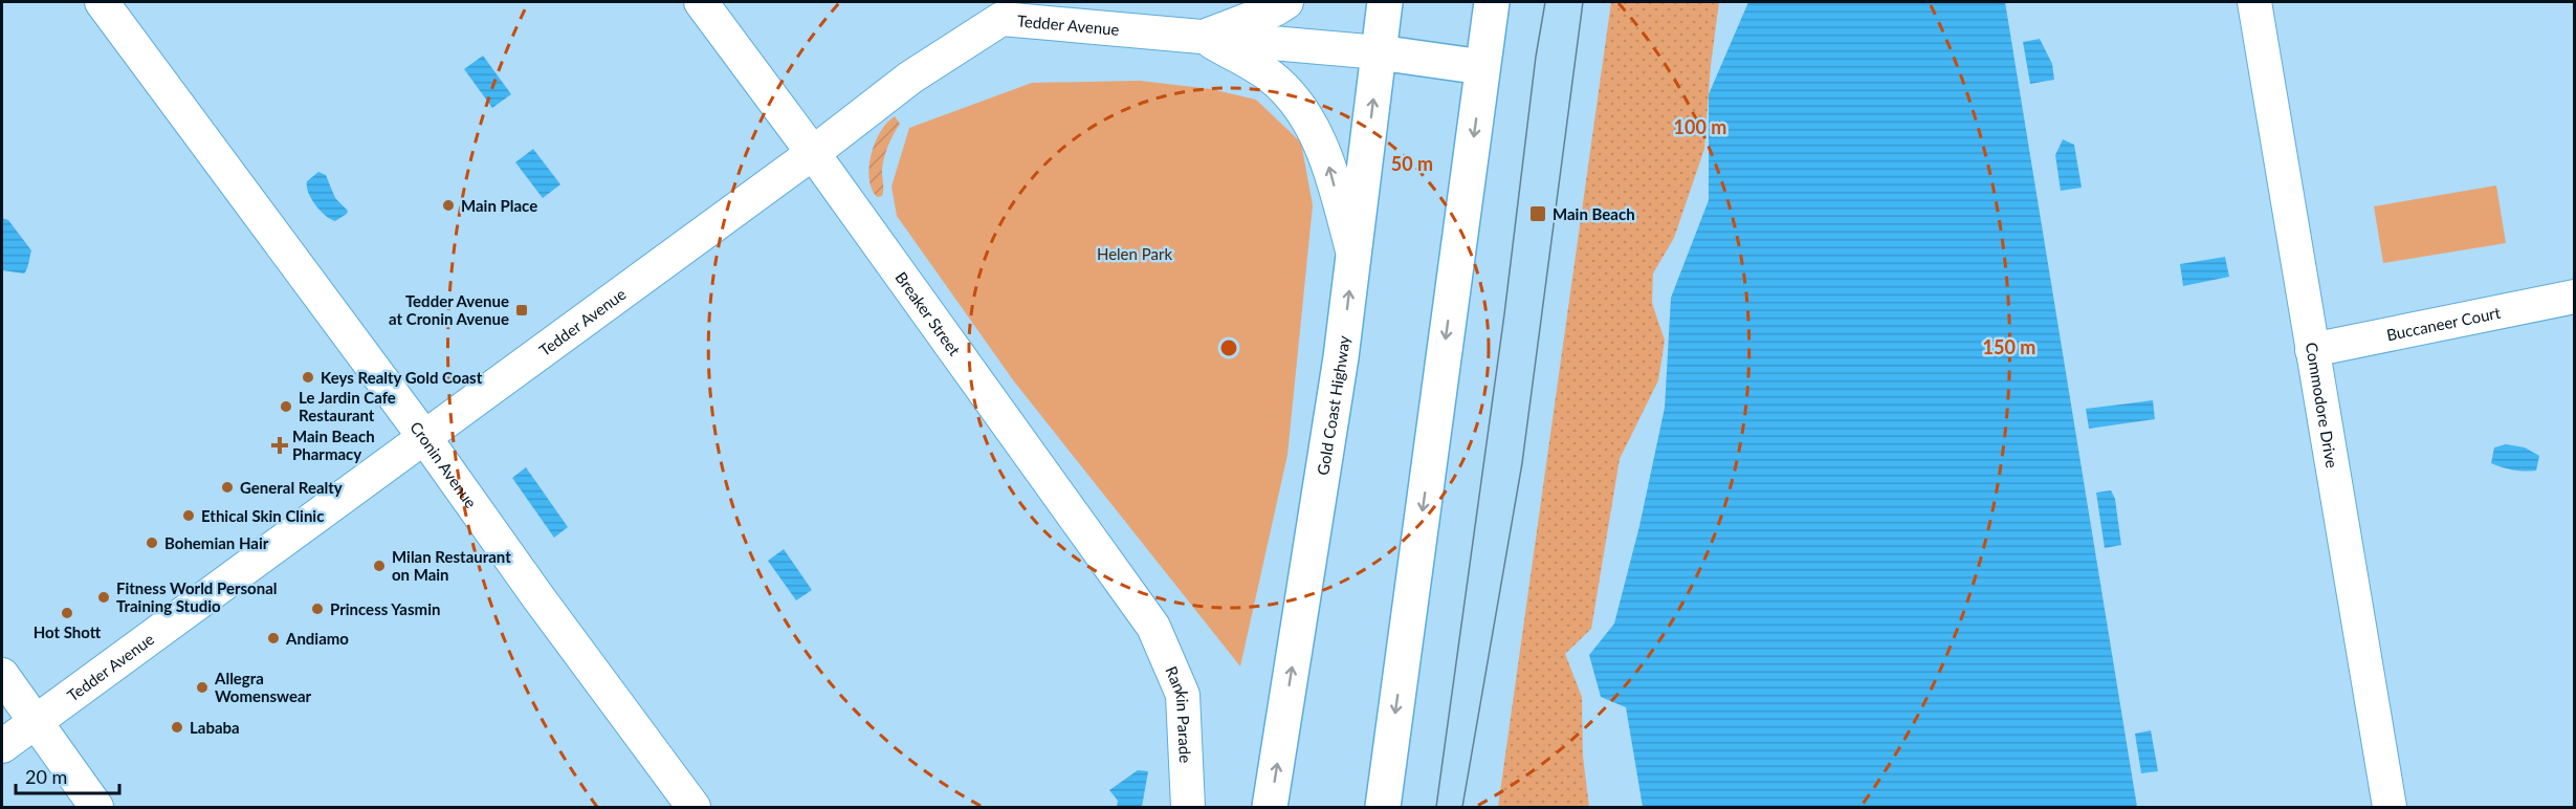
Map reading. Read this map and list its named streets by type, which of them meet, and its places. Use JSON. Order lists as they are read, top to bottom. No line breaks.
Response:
{"streets":{"main road":["Gold Coast Highway"],"street":["Tedder Avenue","Breaker Street","Buccaneer Court","Commodore Drive","Cronin Avenue","Rankin Parade"]},"crossings":[["Tedder Avenue","Breaker Street"],["Tedder Avenue","Gold Coast Highway"],["Tedder Avenue","Cronin Avenue"],["Breaker Street","Rankin Parade"],["Buccaneer Court","Commodore Drive"]],"parks":["Helen Park"],"places":{"other":["Main Place","Keys Realty Gold Coast","Le Jardin Cafe Restaurant","General Realty","Ethical Skin Clinic","Bohemian Hair","Milan Restaurant on Main","Fitness World Personal Training Studio","Princess Yasmin","Hot Shott","Andiamo","Allegra Womenswear","Lababa"],"transit":["Main Beach","Tedder Avenue at Cronin Avenue"],"health":["Main Beach Pharmacy"]},"scale_bar":"20 m","rings":["100 m","50 m","150 m"]}
